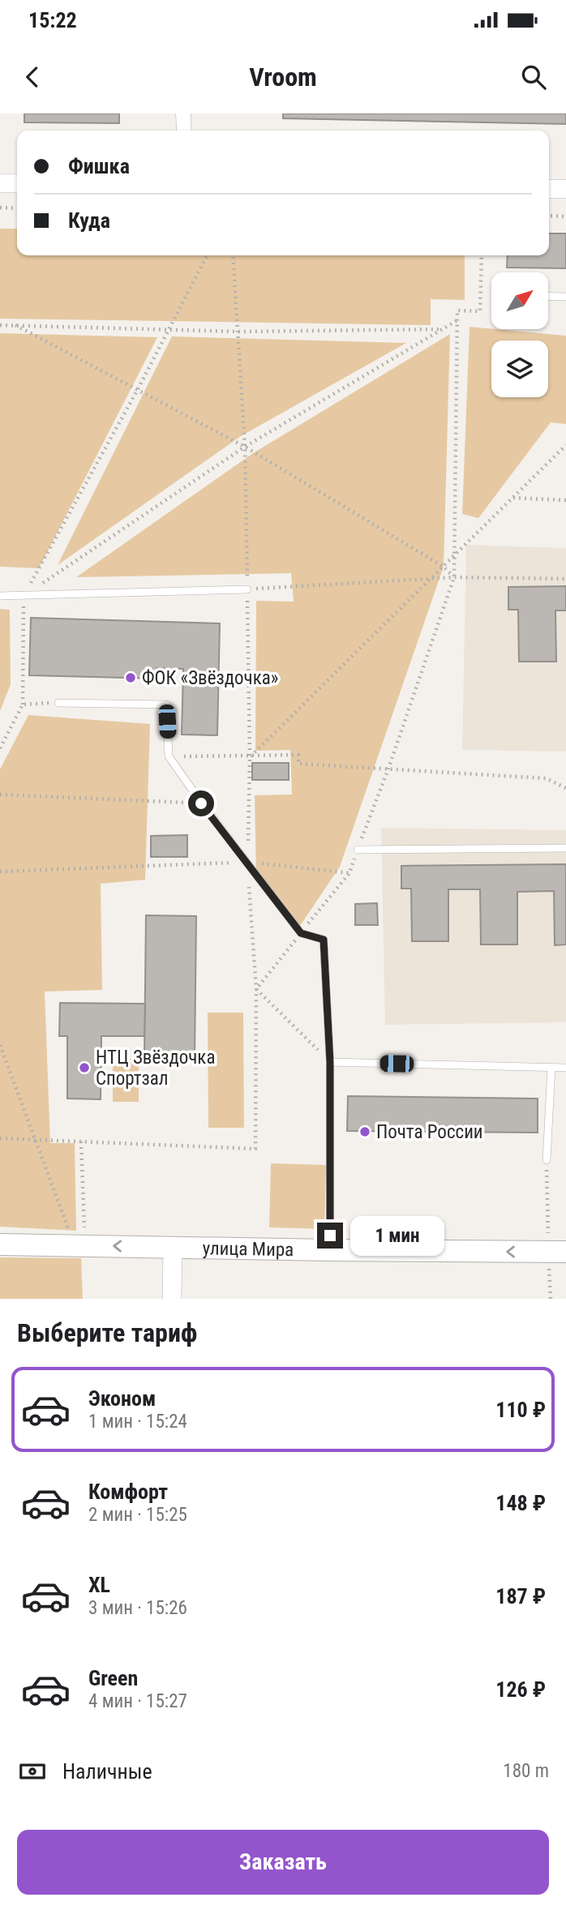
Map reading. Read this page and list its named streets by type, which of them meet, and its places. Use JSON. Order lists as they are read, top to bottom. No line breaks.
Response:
{"streets":{"main road":["улица Мира"]},"one_way":["улица Мира"],"places":["ФОК «Звёздочка»","НТЦ Звёздочка Спортзал","Почта России"],"north":"top right","page":{"status":"15:22","header":"Vroom","banner":["Фишка","Куда"],"bubble":"1 мин","heading":"Выберите тариф","list":[{"name":"Эконом","note":"1 мин · 15:24","value":"110 ₽"},{"name":"Комфорт","note":"2 мин · 15:25","value":"148 ₽"},{"name":"XL","note":"3 мин · 15:26","value":"187 ₽"},{"name":"Green","note":"4 мин · 15:27","value":"126 ₽"}],"pay":["Наличные","180 m"],"buttons":"Заказать"}}
